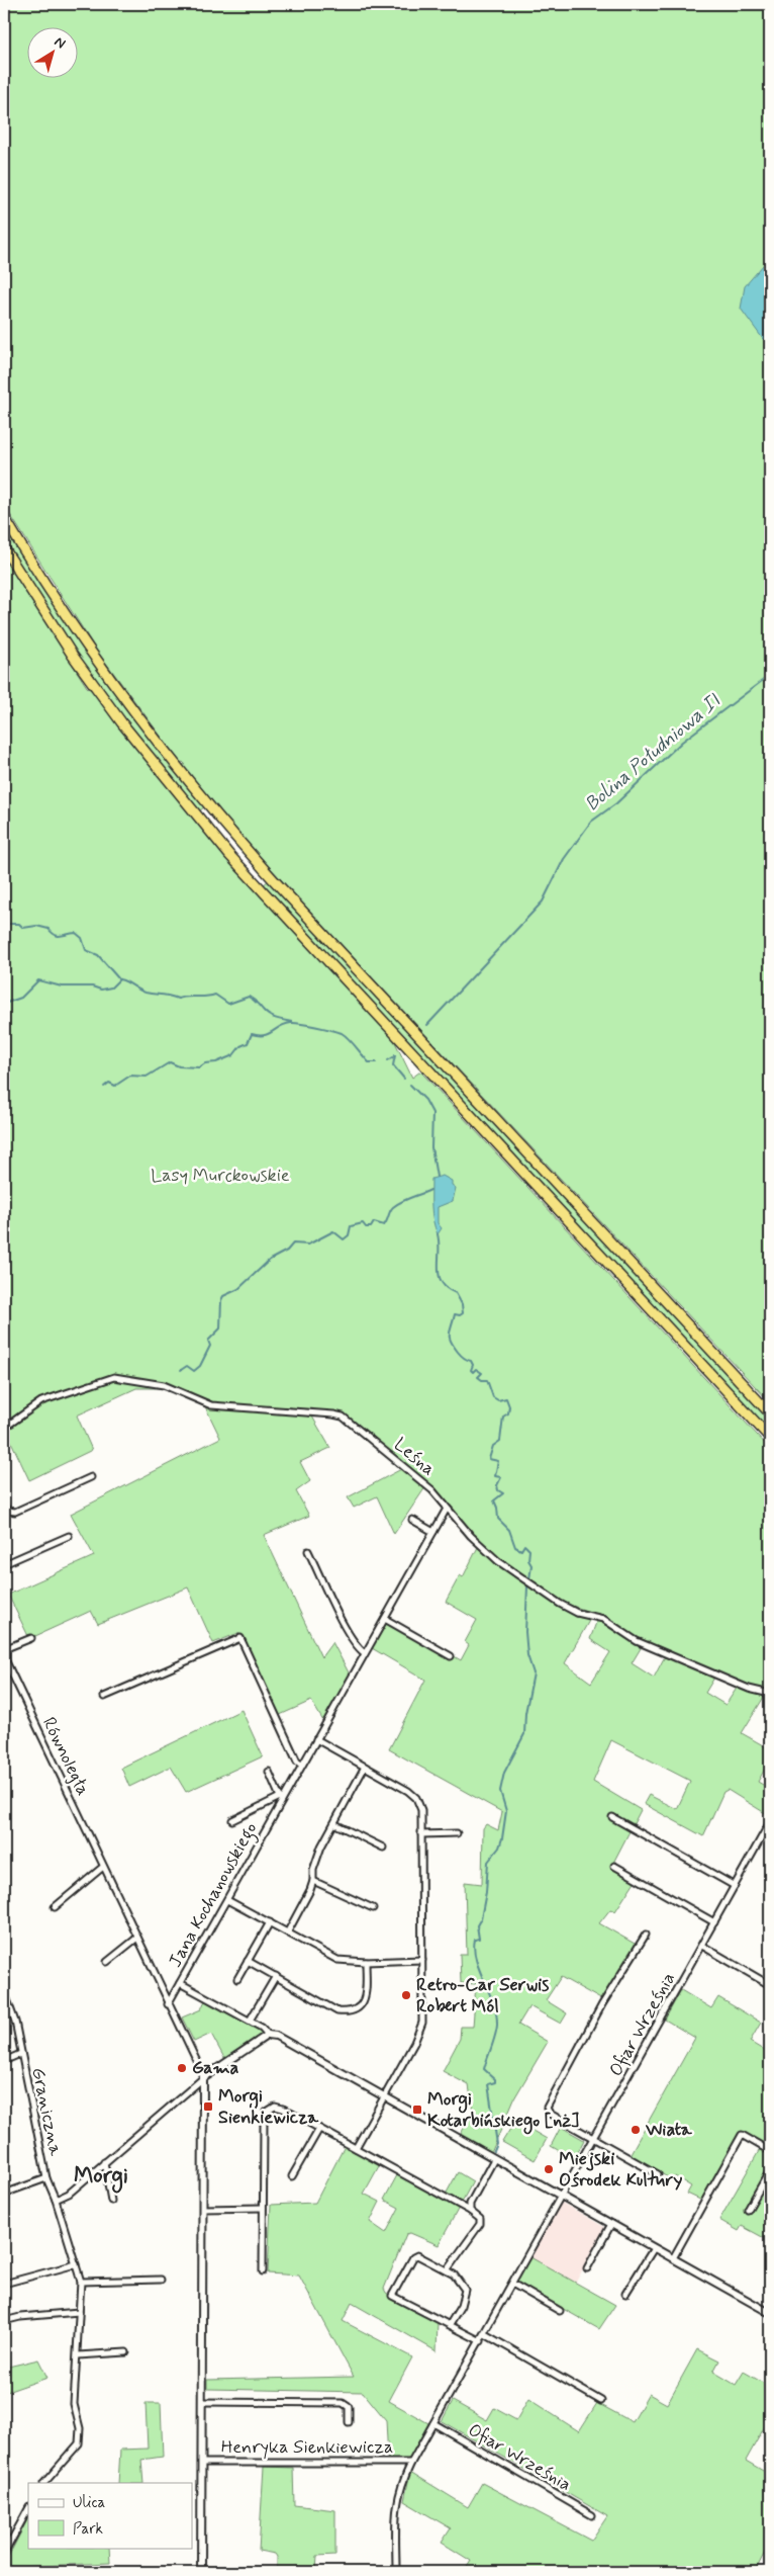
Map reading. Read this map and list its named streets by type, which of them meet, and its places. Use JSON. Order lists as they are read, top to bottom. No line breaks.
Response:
{"streets":{"street":["Leśna","Równoległa","Jana Kochanowskiego","Ofiar Września","Graniczna","Henryka Sienkiewicza"]},"crossings":[["Leśna","Jana Kochanowskiego"],["Równoległa","Jana Kochanowskiego"],["Równoległa","Henryka Sienkiewicza"],["Ofiar Września","Henryka Sienkiewicza"]],"districts":["Morgi"],"water":["Bolina Południowa II"],"parks":["Lasy Murckowskie"],"places":{"other":["Retro-Car Serwis Robert Mól","Gama","Wiata","Miejski Ośrodek Kultury"],"transit":["Morgi Sienkiewicza","Morgi Kotarbińskiego [nż]"]},"legend":["Ulica","Park"],"north":"top right"}
